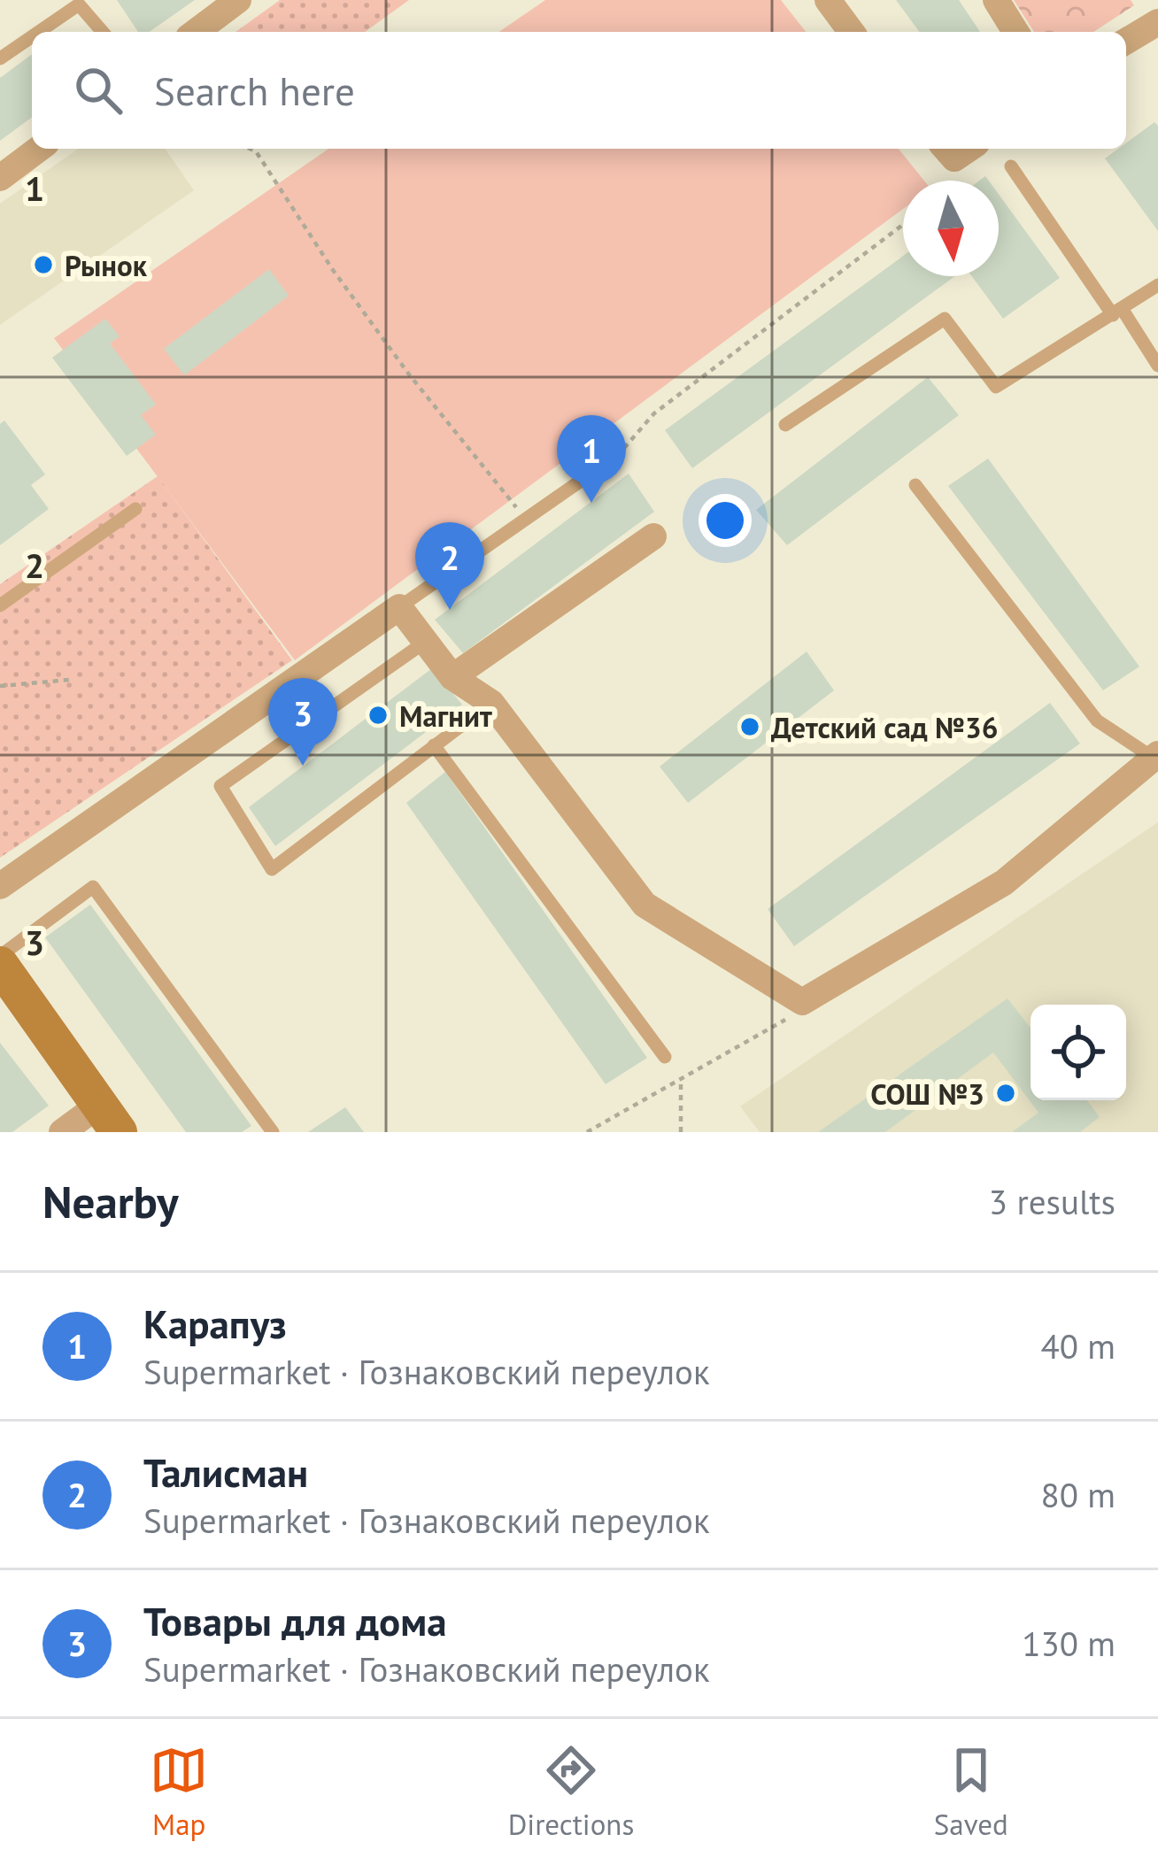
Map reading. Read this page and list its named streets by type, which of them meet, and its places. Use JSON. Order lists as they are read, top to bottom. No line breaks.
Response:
{"places":["Рынок","Магнит","Детский сад №36","СОШ №3"],"north":"bottom","page":{"search":"Search here","pins":["1","2","3"],"heading":["Nearby","3 results"],"list":[{"mark":"1","name":"Карапуз","note":"Supermarket · Гознаковский переулок","value":"40 m"},{"mark":"2","name":"Талисман","note":"Supermarket · Гознаковский переулок","value":"80 m"},{"mark":"3","name":"Товары для дома","note":"Supermarket · Гознаковский переулок","value":"130 m"}],"nav":["Map","Directions","Saved"]},"grid":{"rows":["1","2","3"]}}
